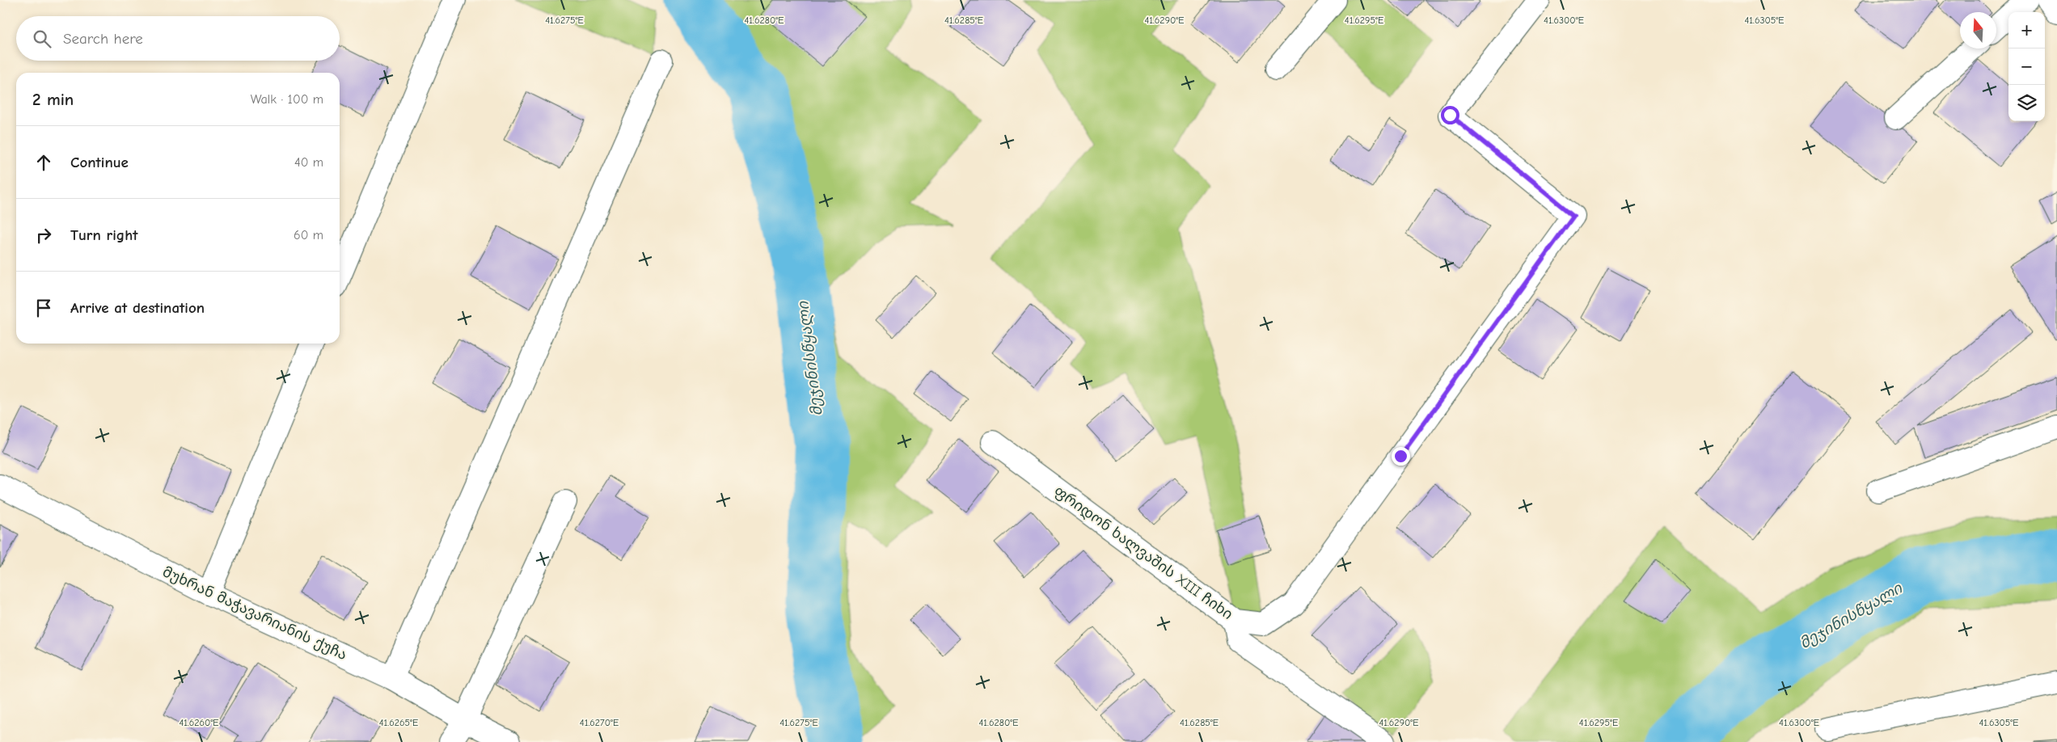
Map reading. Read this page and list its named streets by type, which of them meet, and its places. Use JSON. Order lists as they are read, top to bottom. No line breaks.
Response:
{"streets":{"main road":["ფრიდონ ხალვაშის XIII ჩიხი","მუხრან მაჭავარიანის ქუჩა"]},"water":["მეჯინისწყალი"],"north":"top","page":{"map_buttons":["+","−"],"search":"Search here","heading":["2 min","Walk · 100 m"],"list":[["Continue","40 m"],["Turn right","60 m"],"Arrive at destination"]},"coordinates":["41.6275°E","41.6280°E","41.6285°E","41.6290°E","41.6295°E","41.6300°E","41.6305°E","41.6260°E","41.6265°E","41.6270°E"]}
